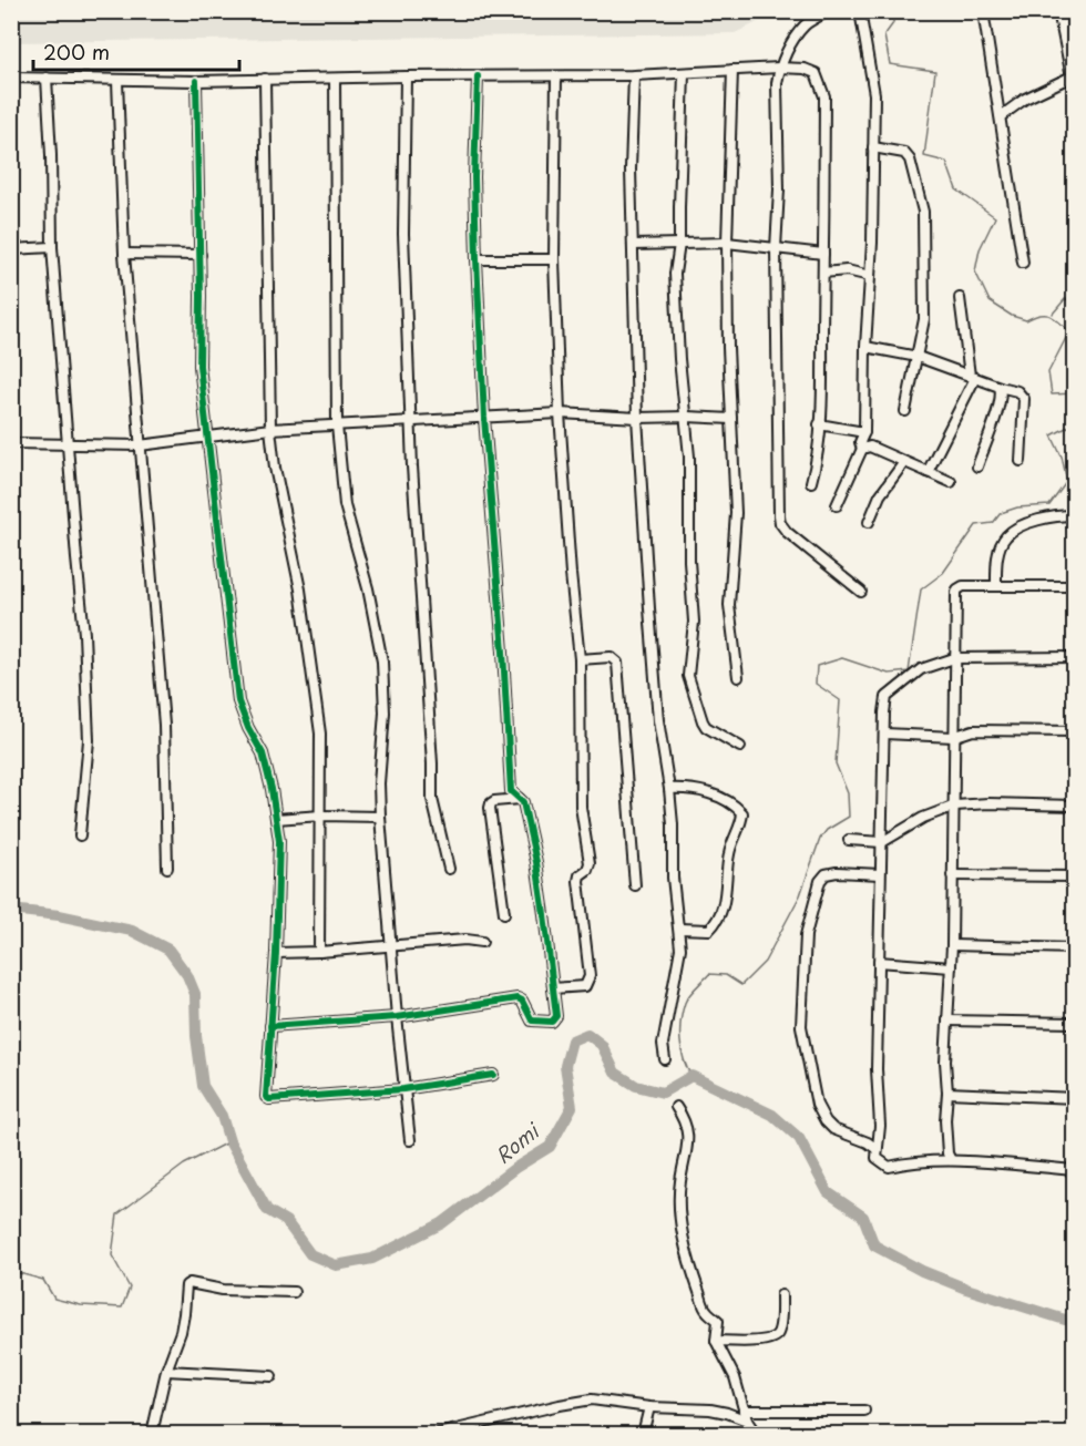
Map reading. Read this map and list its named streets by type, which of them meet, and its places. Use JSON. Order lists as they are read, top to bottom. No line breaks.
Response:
{"water":["Romi"],"scale_bar":"200 m"}
